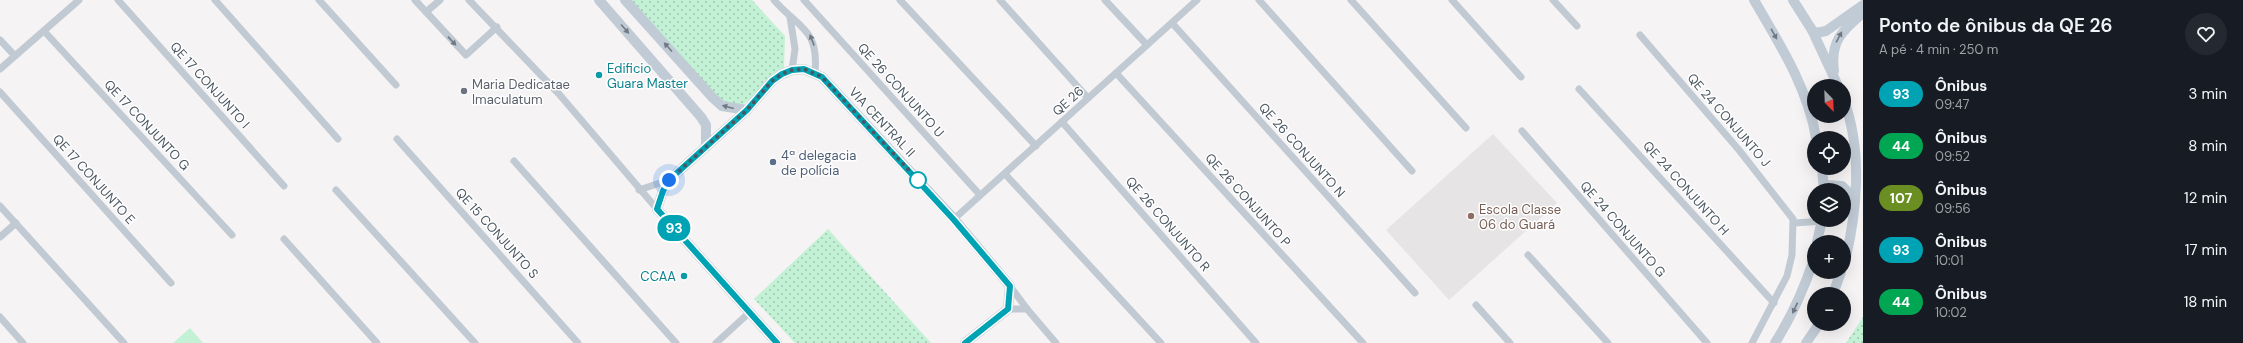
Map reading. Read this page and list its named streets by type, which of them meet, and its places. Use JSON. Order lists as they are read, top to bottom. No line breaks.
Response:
{"streets":{"street":["QE 17 CONJUNTO I","QE 26 CONJUNTO U","QE 26","QE 24 CONJUNTO J","VIA CENTRAL II","QE 17 CONJUNTO G","QE 26 CONJUNTO N","QE 17 CONJUNTO E","QE 24 CONJUNTO H","QE 26 CONJUNTO P","QE 26 CONJUNTO R","QE 24 CONJUNTO G","QE 15 CONJUNTO S"]},"crossings":[["QE 26 CONJUNTO U","QE 26"],["QE 26","VIA CENTRAL II"],["QE 26","QE 26 CONJUNTO N"],["QE 26","QE 26 CONJUNTO P"],["QE 26","QE 26 CONJUNTO R"]],"places":["Edificio Guara Master","Maria Dedicatae Imaculatum","4ª delegacia de polícia","Escola Classe 06 do Guará","CCAA"],"lines":["bus line 93"],"north":"bottom right","page":{"on_map":"93","heading":["Ponto de ônibus da QE 26","A pé · 4 min · 250 m"],"list":[{"mark":"93","name":"Ônibus","note":"09:47","value":"3 min"},{"mark":"44","name":"Ônibus","note":"09:52","value":"8 min"},{"mark":"107","name":"Ônibus","note":"09:56","value":"12 min"},{"mark":"93","name":"Ônibus","note":"10:01","value":"17 min"},{"mark":"44","name":"Ônibus","note":"10:02","value":"18 min"}],"map_buttons":["+","−"]}}
